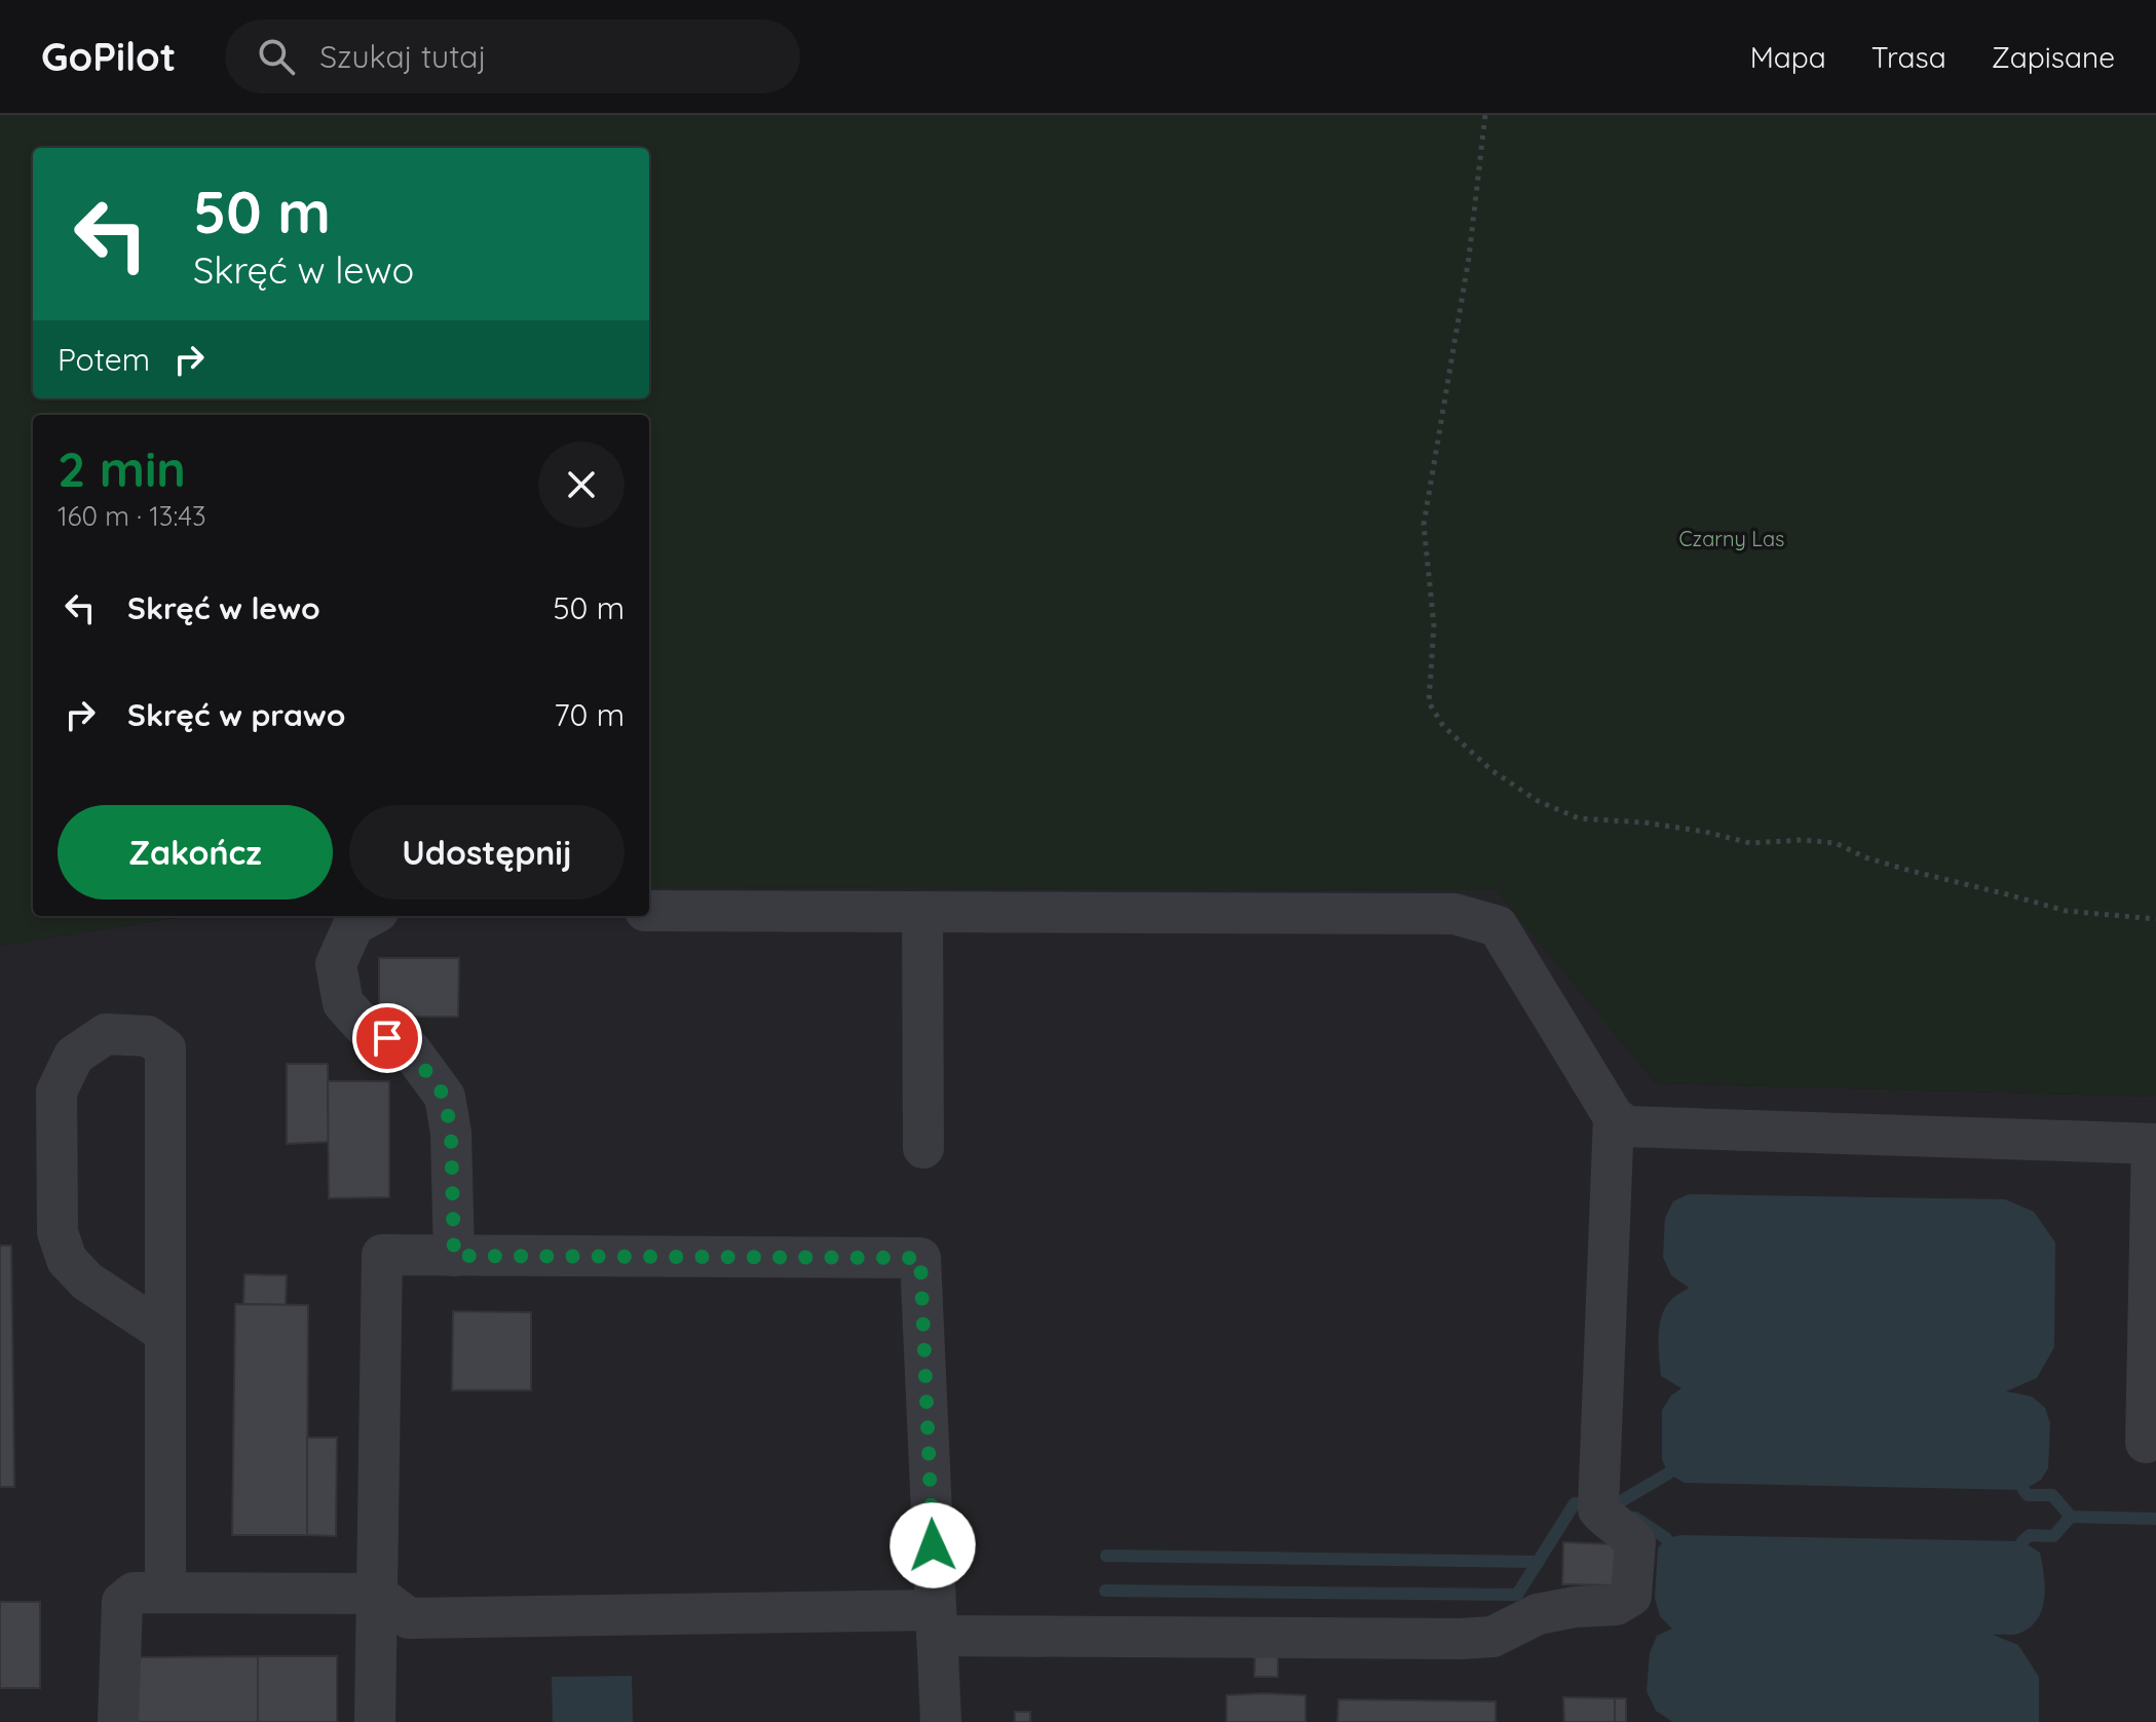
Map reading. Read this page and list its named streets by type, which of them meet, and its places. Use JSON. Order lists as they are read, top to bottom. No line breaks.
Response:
{"parks":["Czarny Las"],"page":{"header":"GoPilot","search":"Szukaj tutaj","nav":["Mapa","Trasa","Zapisane"],"turn":["50 m","Skręć w lewo"],"then":"Potem","heading":["2 min","160 m · 13:43"],"list":[{"name":"Skręć w lewo","value":"50 m"},{"name":"Skręć w prawo","value":"70 m"}],"buttons":["Zakończ","Udostępnij"]}}
